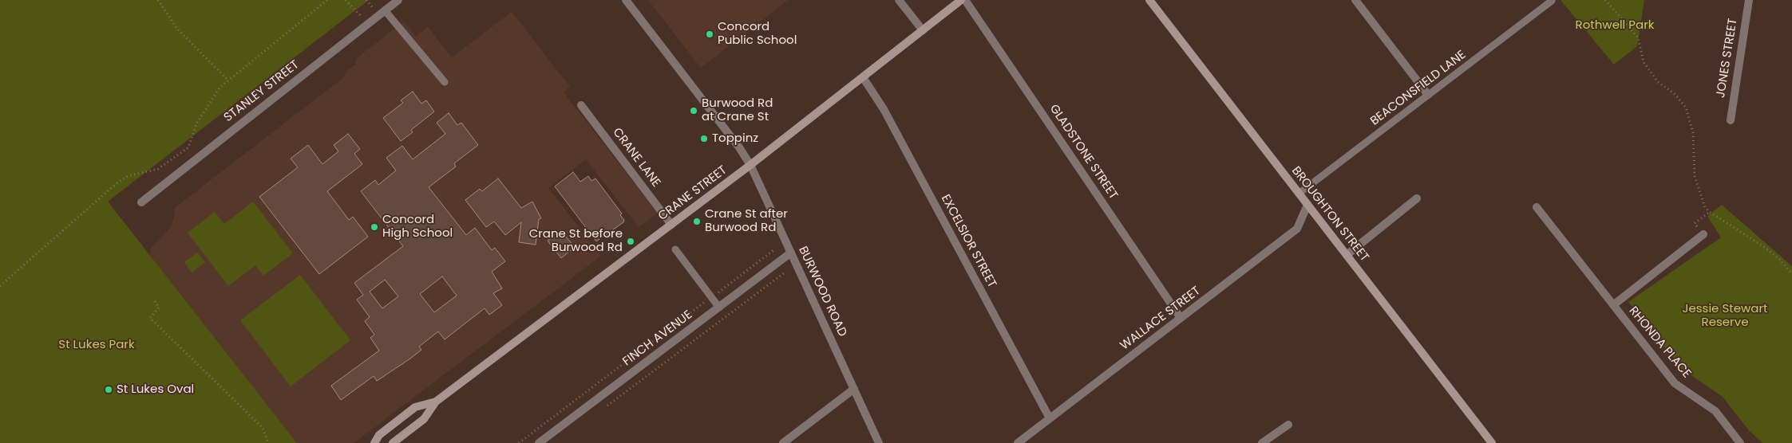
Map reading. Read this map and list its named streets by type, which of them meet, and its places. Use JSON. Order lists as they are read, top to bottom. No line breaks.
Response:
{"streets":{"main road":["CRANE STREET","BROUGHTON STREET"],"street":["JONES STREET","STANLEY STREET","GLADSTONE STREET","CRANE LANE","EXCELSIOR STREET","BURWOOD ROAD","WALLACE STREET","FINCH AVENUE","RHONDA PLACE"],"lane":["BEACONSFIELD LANE"]},"crossings":[["BEACONSFIELD LANE","BROUGHTON STREET"],["GLADSTONE STREET","WALLACE STREET"],["CRANE LANE","CRANE STREET"],["CRANE STREET","EXCELSIOR STREET"],["CRANE STREET","BURWOOD ROAD"],["BROUGHTON STREET","WALLACE STREET"],["EXCELSIOR STREET","WALLACE STREET"],["BURWOOD ROAD","FINCH AVENUE"]],"parks":["Rothwell Park","Jessie Stewart Reserve","St Lukes Park"],"places":["Concord Public School","Burwood Rd at Crane St","Toppinz","Crane St after Burwood Rd","Concord High School","Crane St before Burwood Rd","St Lukes Oval"]}
